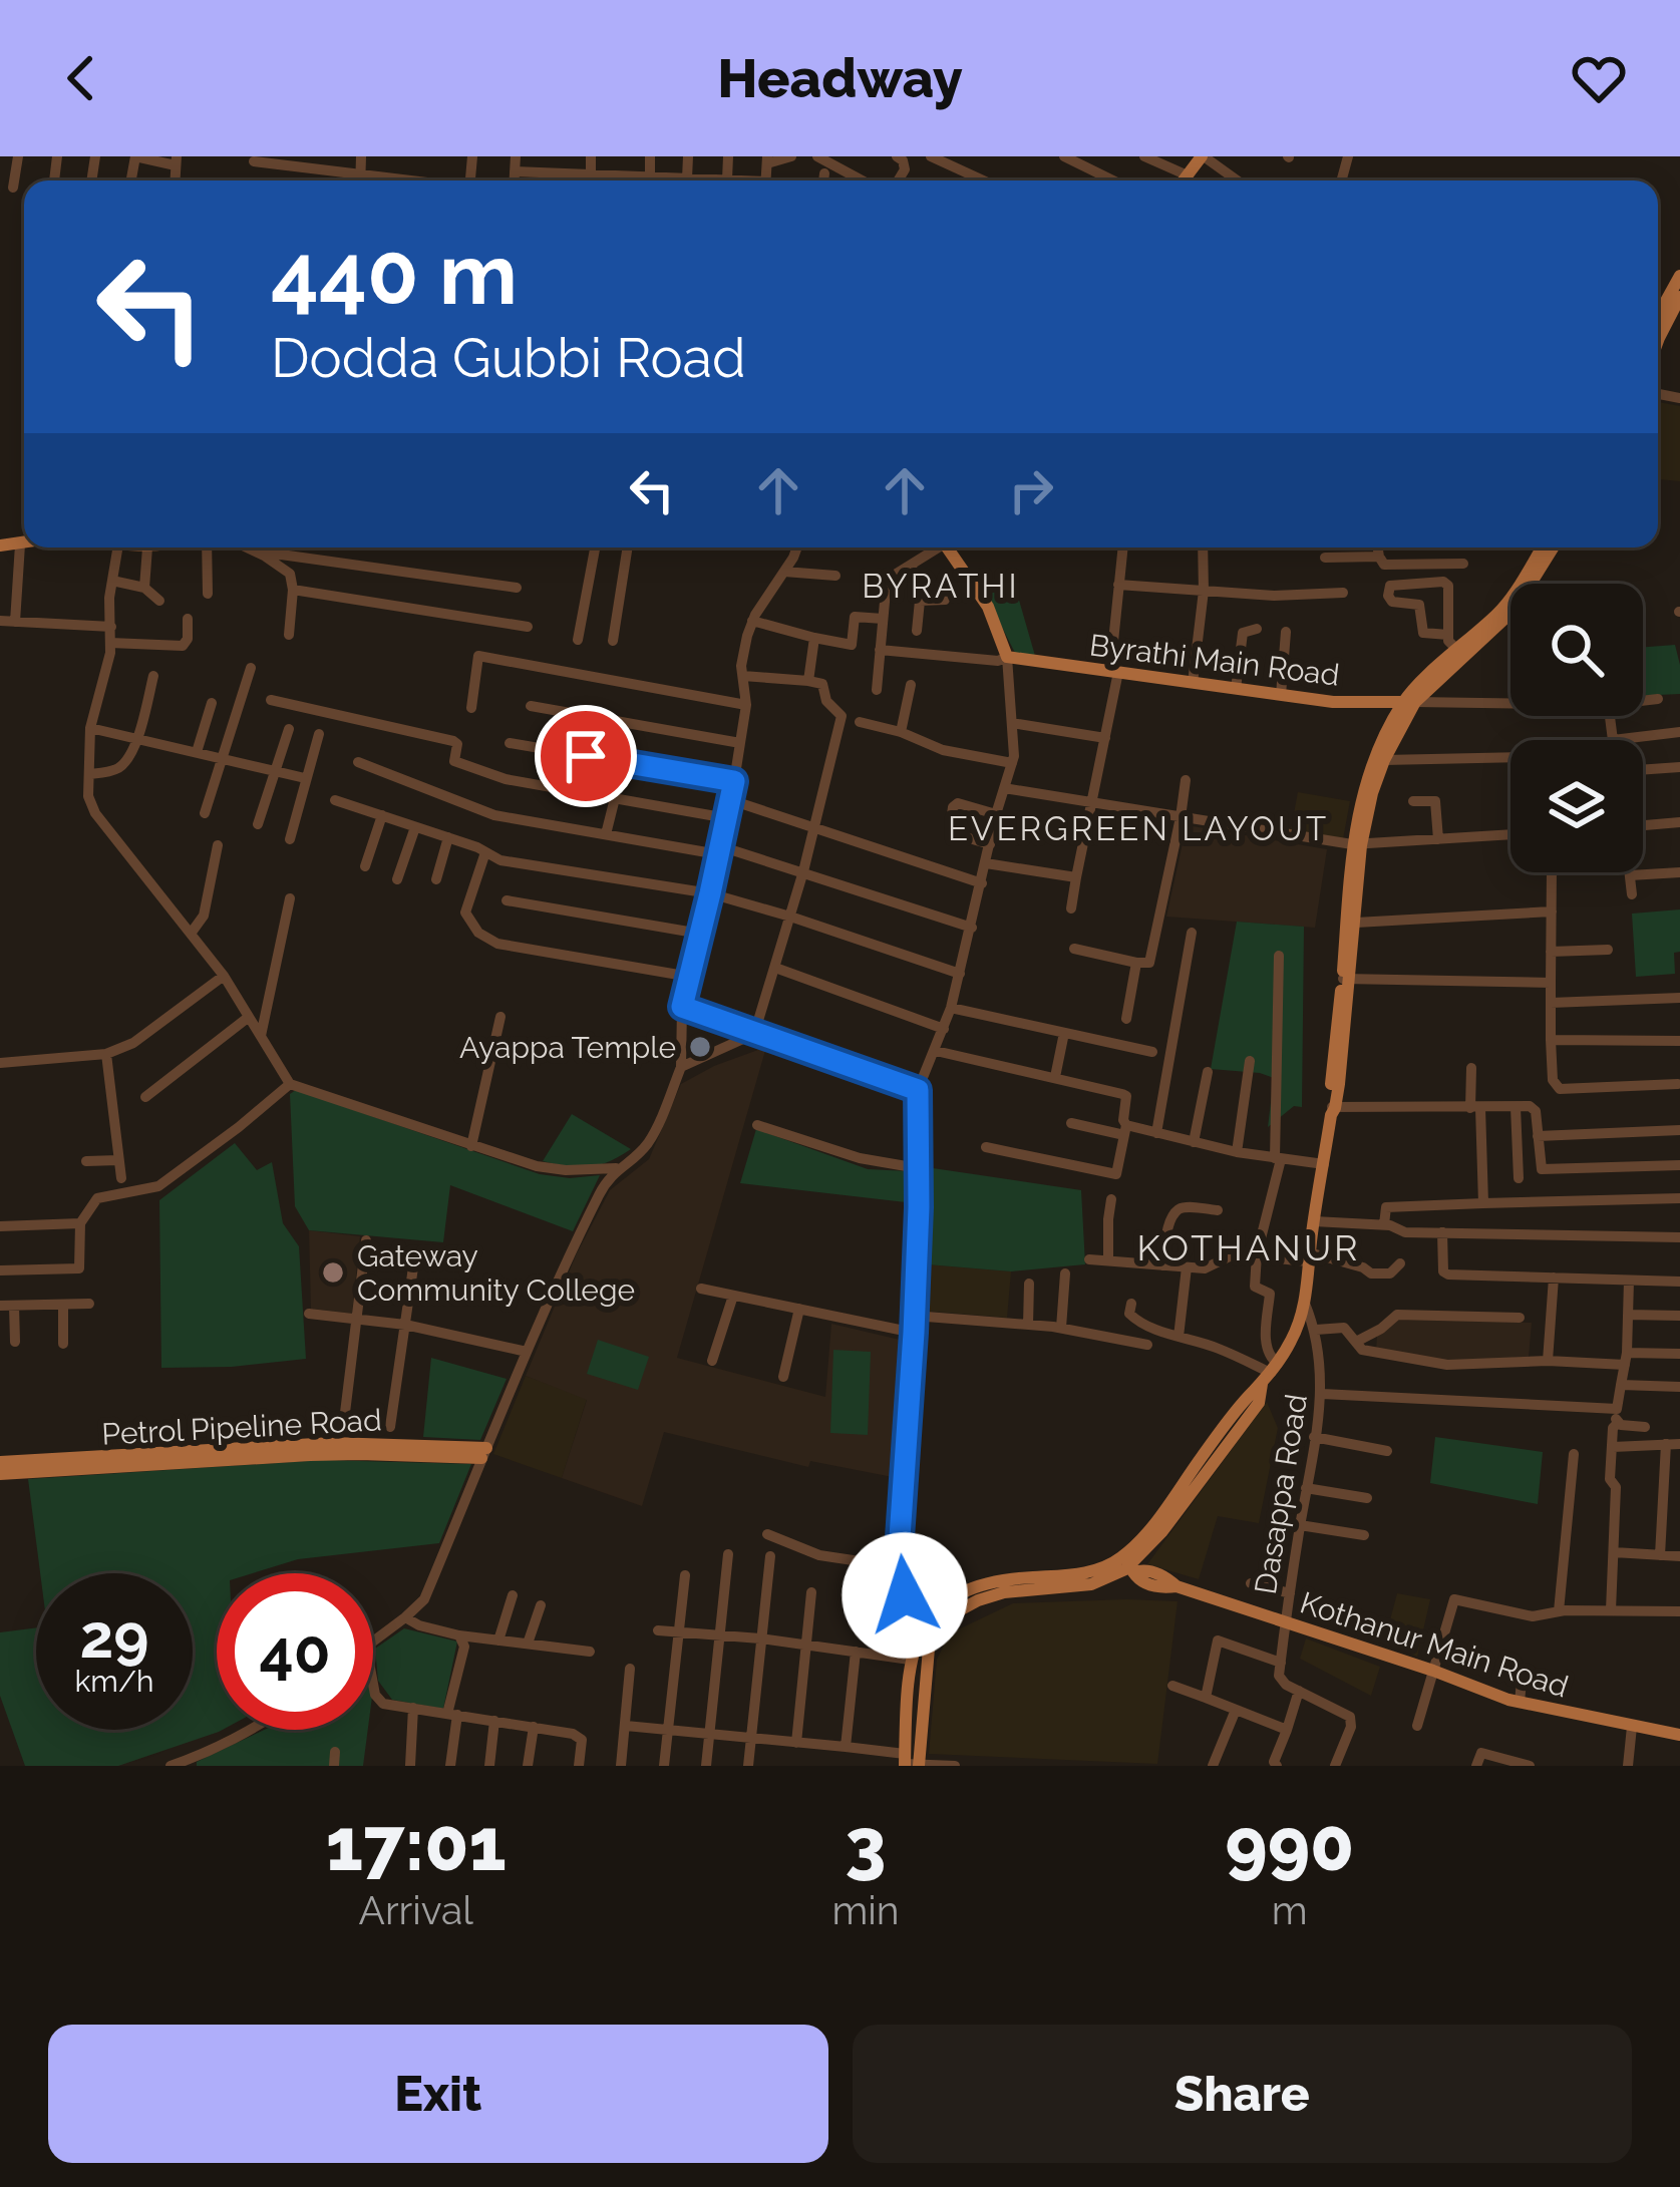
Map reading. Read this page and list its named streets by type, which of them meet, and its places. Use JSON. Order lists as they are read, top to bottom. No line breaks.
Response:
{"streets":{"main road":["Byrathi Main Road","Petrol Pipeline Road","Kothanur Main Road"],"street":["Dasappa Road"]},"crossings":[["Dasappa Road","Kothanur Main Road"]],"districts":["BYRATHI","EVERGREEN LAYOUT","KOTHANUR"],"places":["Ayappa Temple","Gateway Community College"],"page":{"header":"Headway","turn":["440 m","Dodda Gubbi Road"],"speed":"29 km/h","limit":"40","eta":["17:01","Arrival","3","min","990","m"],"buttons":["Exit","Share"]}}
